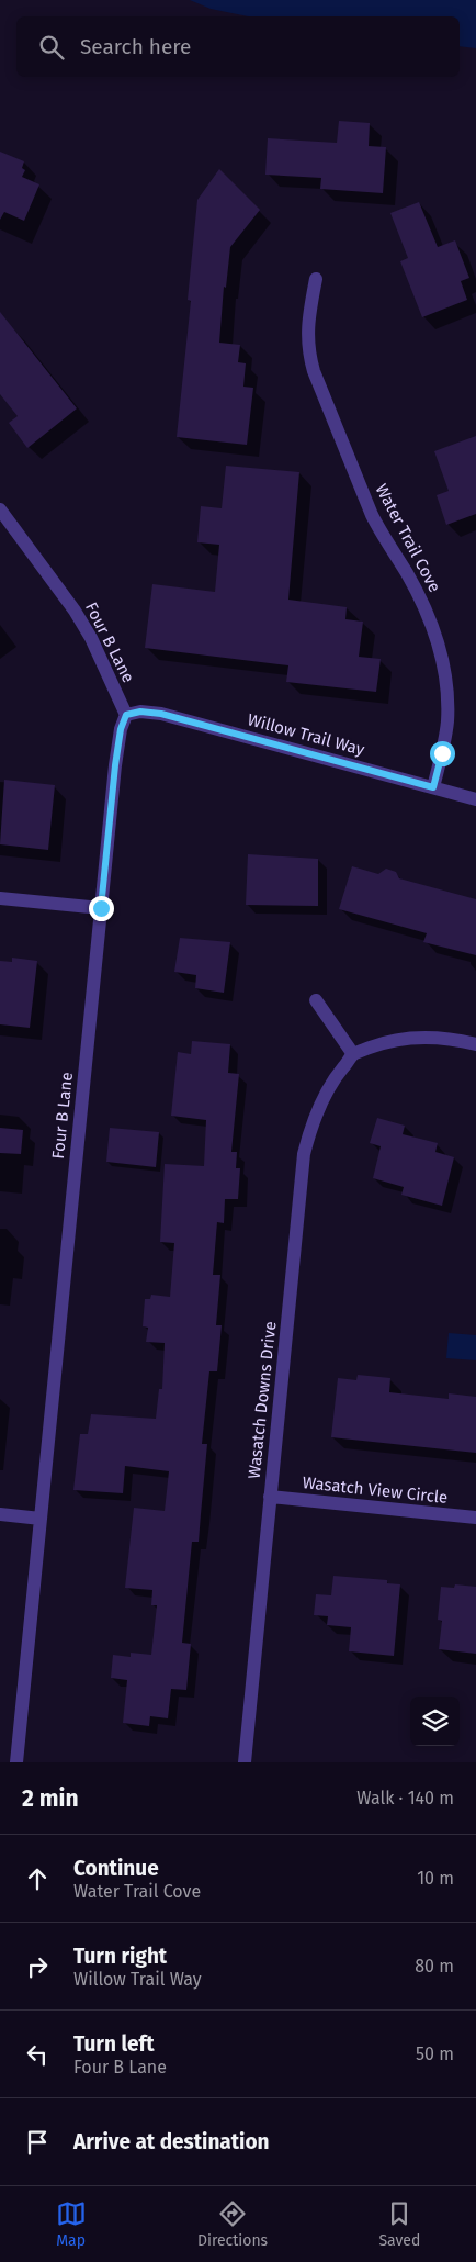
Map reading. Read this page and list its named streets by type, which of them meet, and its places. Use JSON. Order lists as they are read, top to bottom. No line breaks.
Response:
{"streets":{"street":["Water Trail Cove","Four B Lane","Willow Trail Way","Wasatch Downs Drive","Wasatch View Circle"]},"crossings":[["Water Trail Cove","Willow Trail Way"],["Four B Lane","Willow Trail Way"],["Wasatch Downs Drive","Wasatch View Circle"]],"page":{"search":"Search here","heading":["2 min","Walk · 140 m"],"list":[["Continue","Water Trail Cove","10 m"],["Turn right","Willow Trail Way","80 m"],["Turn left","Four B Lane","50 m"],"Arrive at destination"],"nav":["Map","Directions","Saved"]}}
